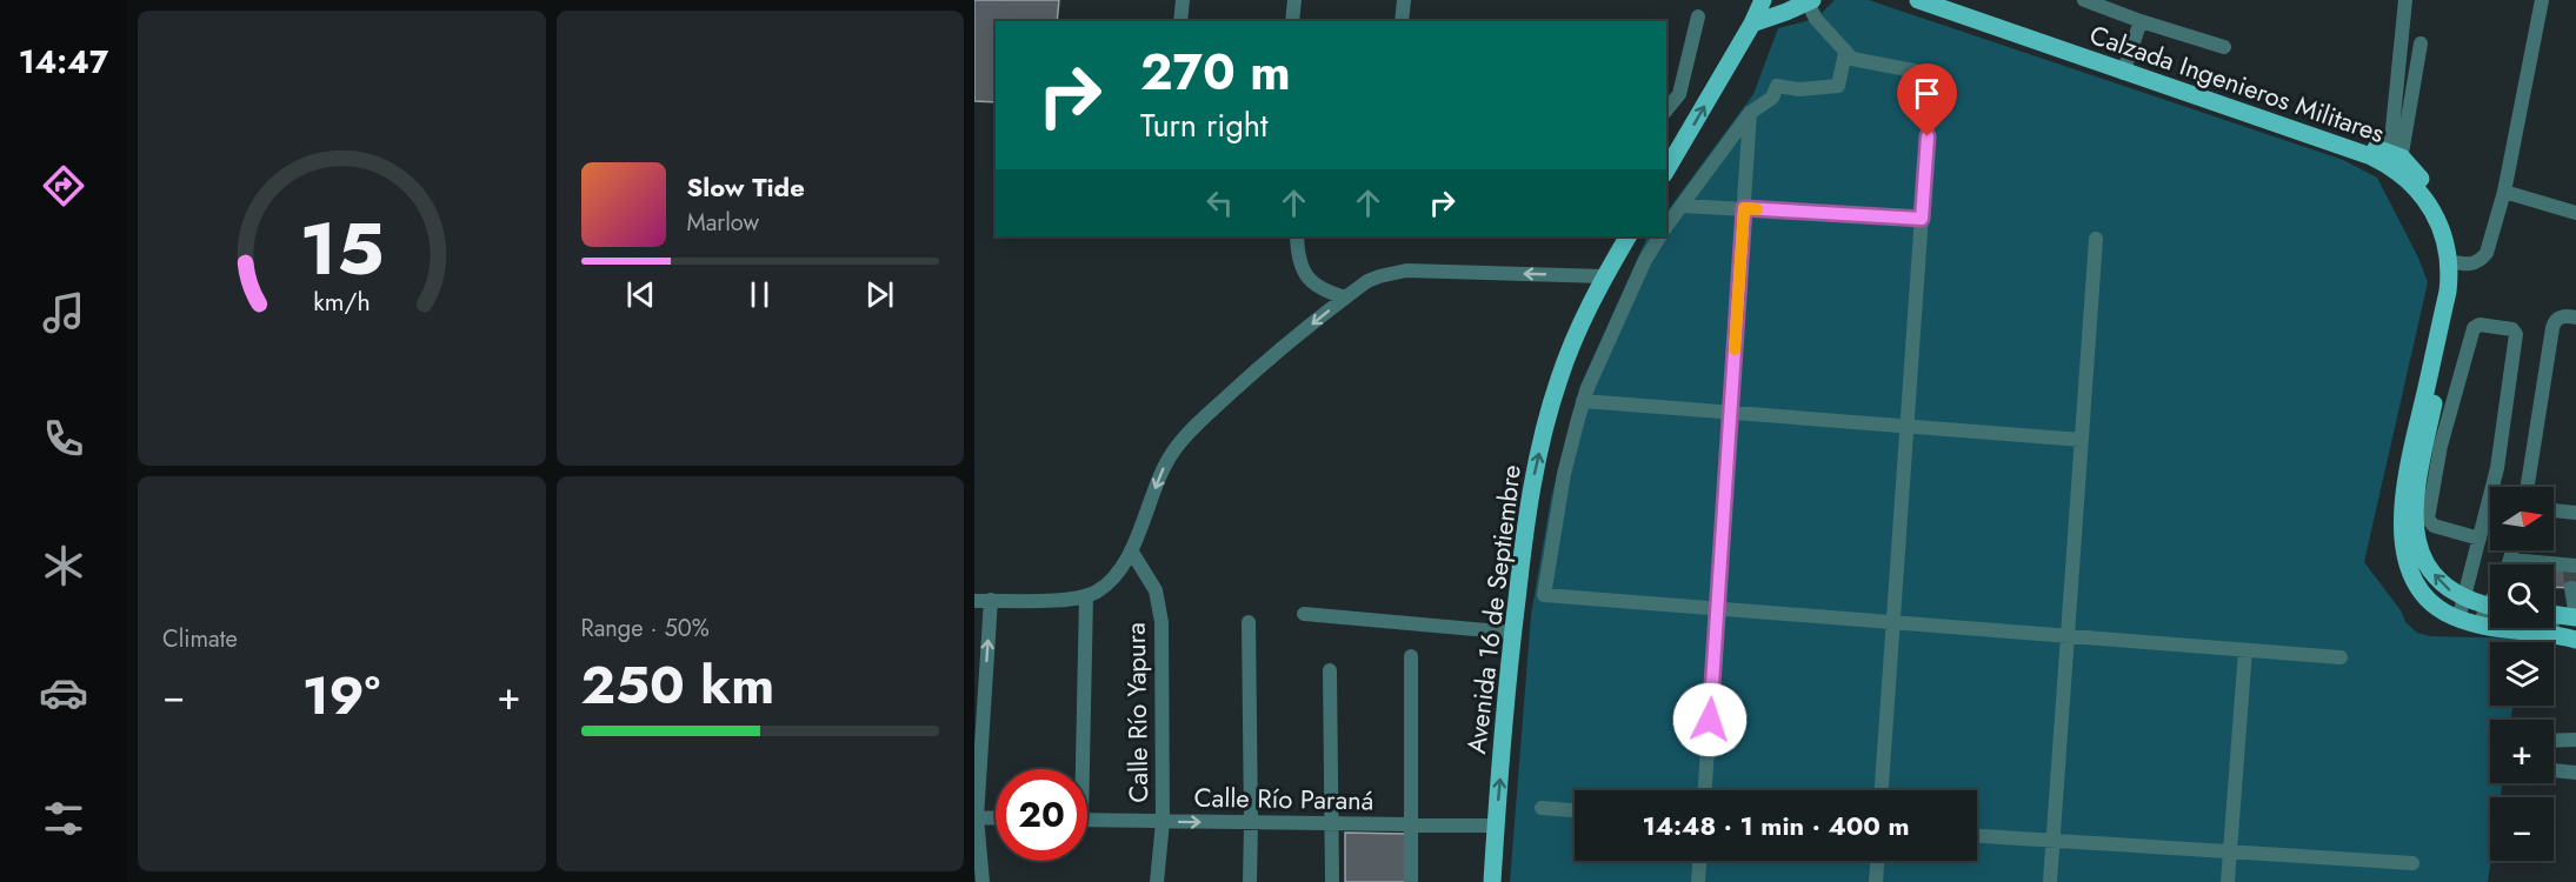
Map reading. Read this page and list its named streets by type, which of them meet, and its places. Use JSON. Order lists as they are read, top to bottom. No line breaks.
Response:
{"streets":{"main road":["Calzada Ingenieros Militares","Avenida 16 de Septiembre"],"street":["Calle Río Yapura","Calle Río Paraná"]},"crossings":[["Avenida 16 de Septiembre","Calle Río Paraná"],["Calle Río Yapura","Calle Río Paraná"]],"one_way":["Avenida 16 de Septiembre"],"north":"right","page":{"tabs":"14:47","turn":["270 m","Turn right"],"song":["Slow Tide","Marlow"],"tile":["Climate",["Range · 50%","250 km"]],"map_buttons":["+","−"],"heat":["−","19°","+"],"limit":"20","trip":"14:48 · 1 min · 400 m","gauge":["15","km/h"]}}
